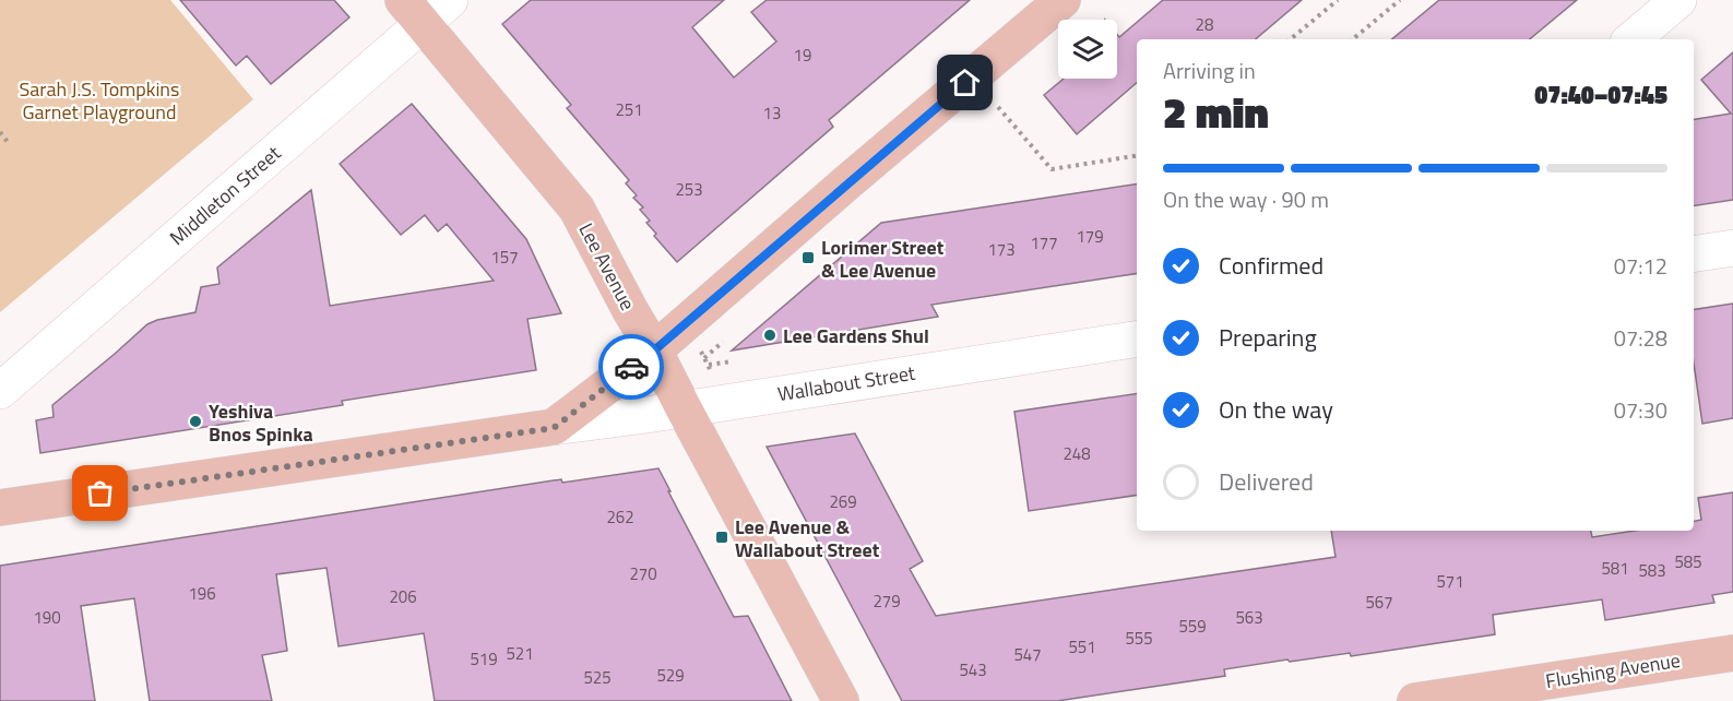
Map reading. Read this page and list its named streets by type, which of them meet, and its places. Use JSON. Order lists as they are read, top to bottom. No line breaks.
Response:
{"streets":{"main road":["Lee Avenue","Wallabout Street","Flushing Avenue"],"street":["Middleton Street"]},"crossings":[["Middleton Street","Lee Avenue"],["Lee Avenue","Wallabout Street"]],"parks":["Sarah J.S. Tompkins Garnet Playground"],"places":{"transit":["Lorimer Street & Lee Avenue","Lee Avenue & Wallabout Street"],"other":["Lee Gardens Shul","Yeshiva Bnos Spinka"]},"house_numbers":["28","19","251","13","253","179","177","173","157","248","269","262","585","581","583","270","571","196","206","279","567","190","563","559","555","551","521","547","519","543","529","525"],"page":{"heading":["2 min","Arriving in","07:40–07:45"],"bar":"On the way · 90 m","list":[["Confirmed","07:12"],["Preparing","07:28"],["On the way","07:30"],"Delivered"]}}
